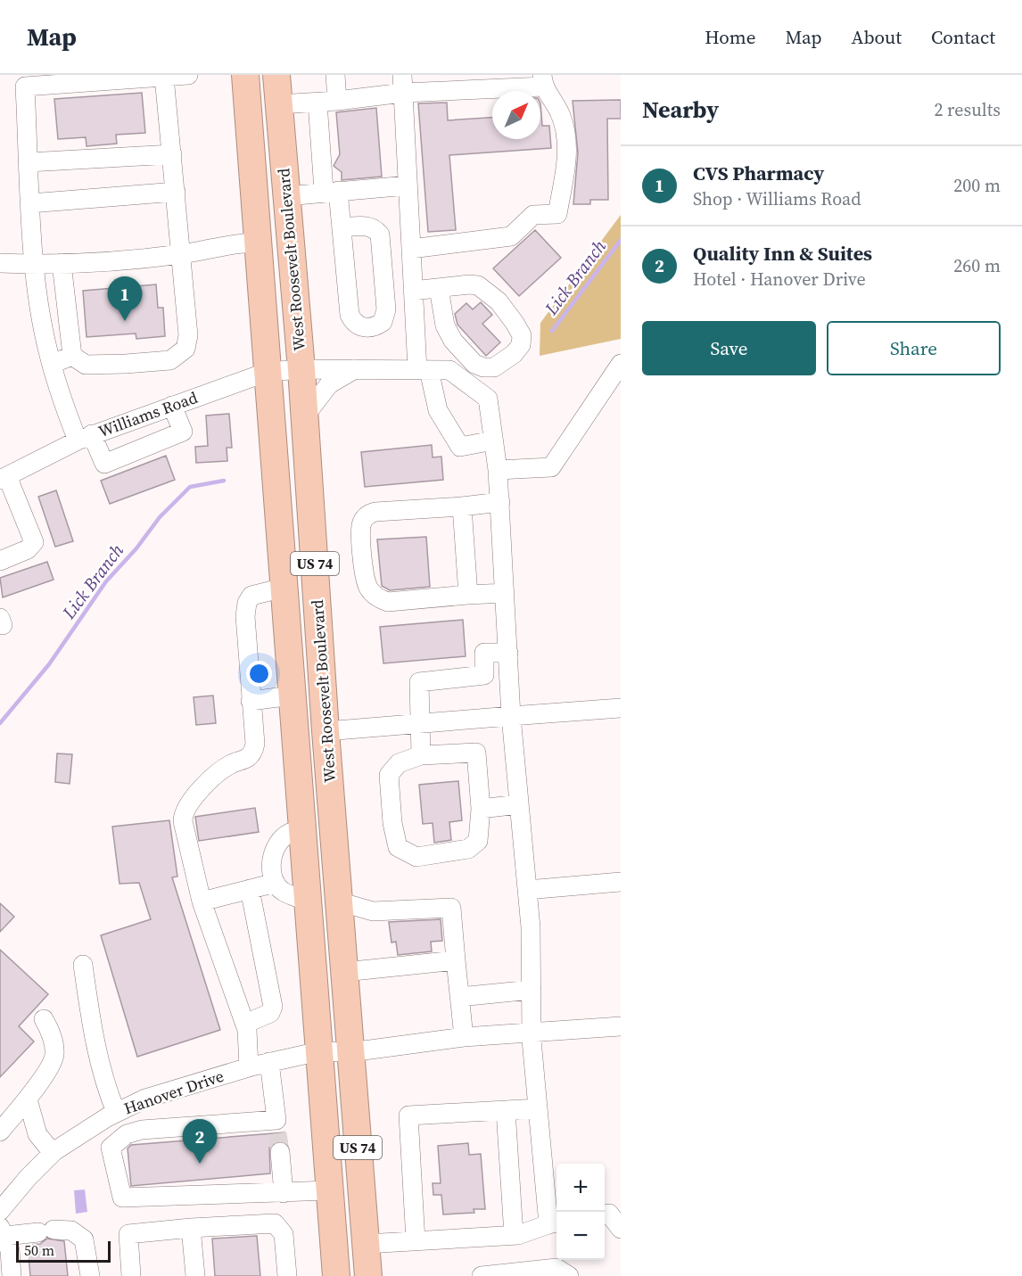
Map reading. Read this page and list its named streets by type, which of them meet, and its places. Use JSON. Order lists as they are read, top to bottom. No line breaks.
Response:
{"streets":{"highway":["West Roosevelt Boulevard","US 74"],"street":["Williams Road","Hanover Drive"]},"crossings":[["West Roosevelt Boulevard","Williams Road"],["West Roosevelt Boulevard","Hanover Drive"],["Williams Road","Hanover Drive"]],"water":["Lick Branch"],"scale_bar":"50 m","north":"top right","page":{"header":"Map","nav":["Home","Map","About","Contact"],"heading":["Nearby","2 results"],"list":[{"mark":"1","name":"CVS Pharmacy","note":"Shop · Williams Road","value":"200 m"},{"mark":"2","name":"Quality Inn & Suites","note":"Hotel · Hanover Drive","value":"260 m"}],"pins":["1","2"],"buttons":["Save","Share"],"map_buttons":["+","−"],"scale":"50 m"}}
